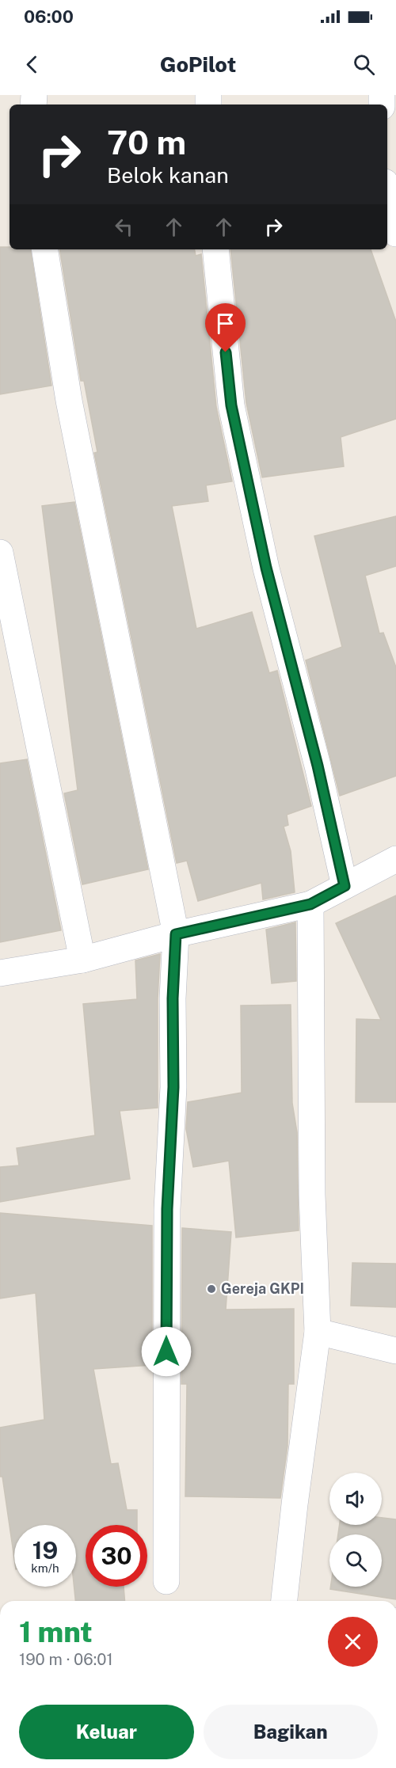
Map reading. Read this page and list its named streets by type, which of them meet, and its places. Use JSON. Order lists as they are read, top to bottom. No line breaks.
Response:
{"places":["Gereja GKPI"],"page":{"status":"06:00","header":"GoPilot","turn":["70 m","Belok kanan"],"speed":"19 km/h","limit":"30","heading":["1 mnt","190 m · 06:01"],"buttons":["Keluar","Bagikan"]}}
